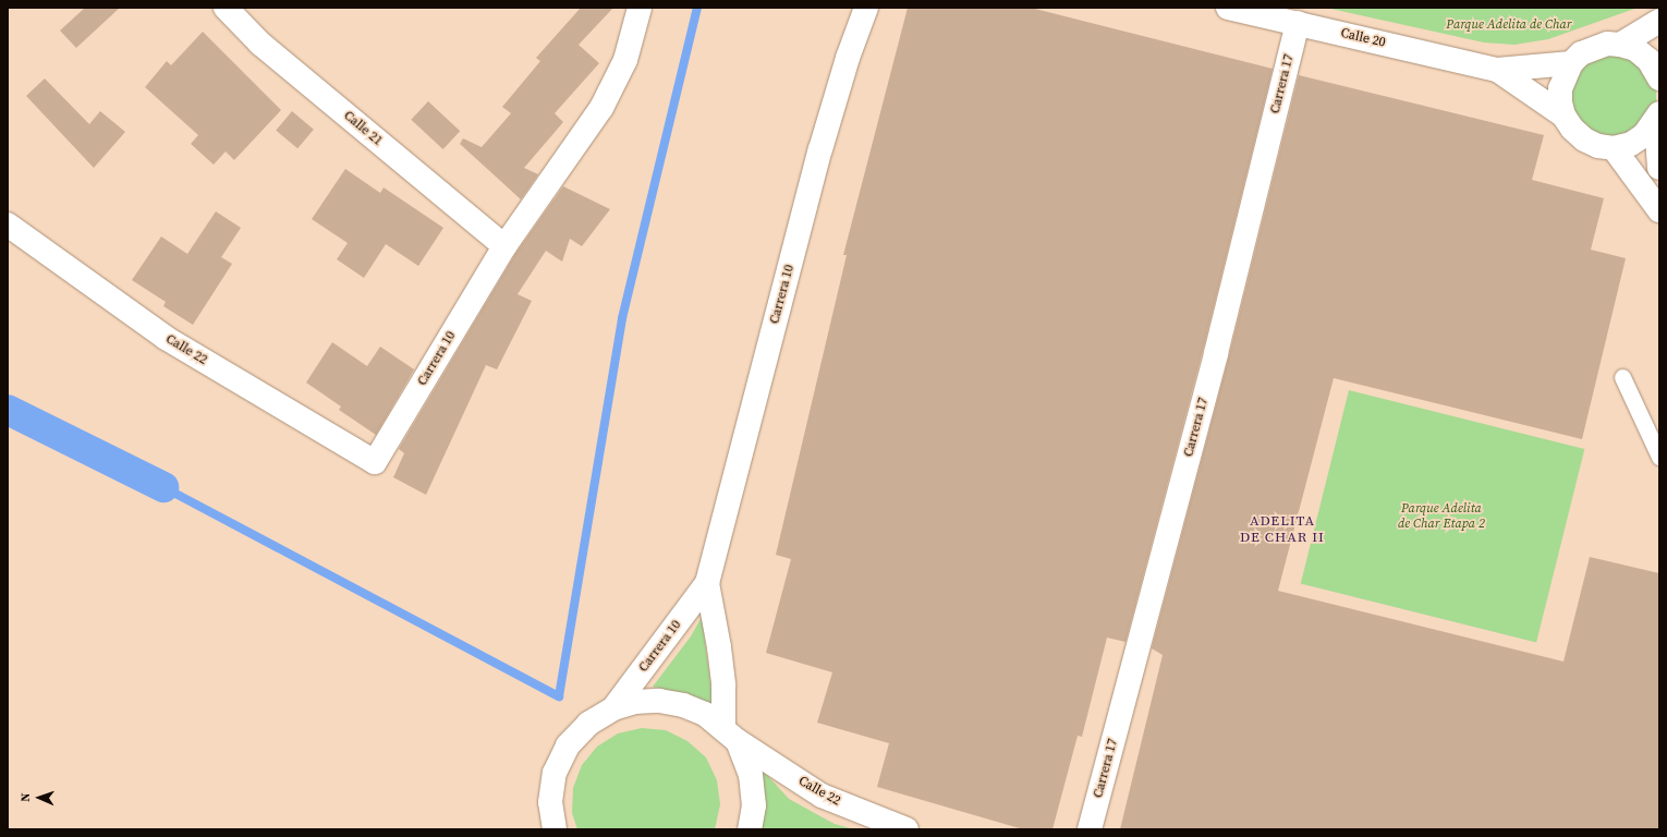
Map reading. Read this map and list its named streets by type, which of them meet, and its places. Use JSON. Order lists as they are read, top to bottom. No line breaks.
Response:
{"streets":{"street":["Calle 20","Carrera 17","Calle 21","Carrera 10","Calle 22"]},"crossings":[["Calle 20","Carrera 17"],["Calle 21","Carrera 10"],["Carrera 10","Calle 22"]],"districts":["ADELITA DE CHAR II"],"parks":["Parque Adelita de Char","Parque Adelita de Char Etapa 2"],"north":"left"}
